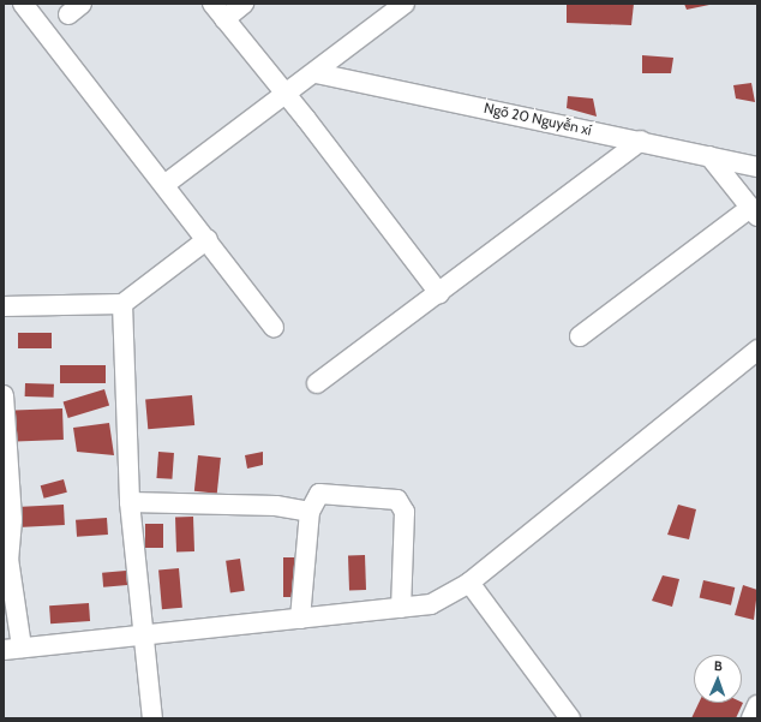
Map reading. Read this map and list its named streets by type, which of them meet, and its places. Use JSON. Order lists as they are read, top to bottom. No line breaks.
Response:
{"streets":{"street":["Ngõ 20 Nguyễn xí"]},"north":"top"}
